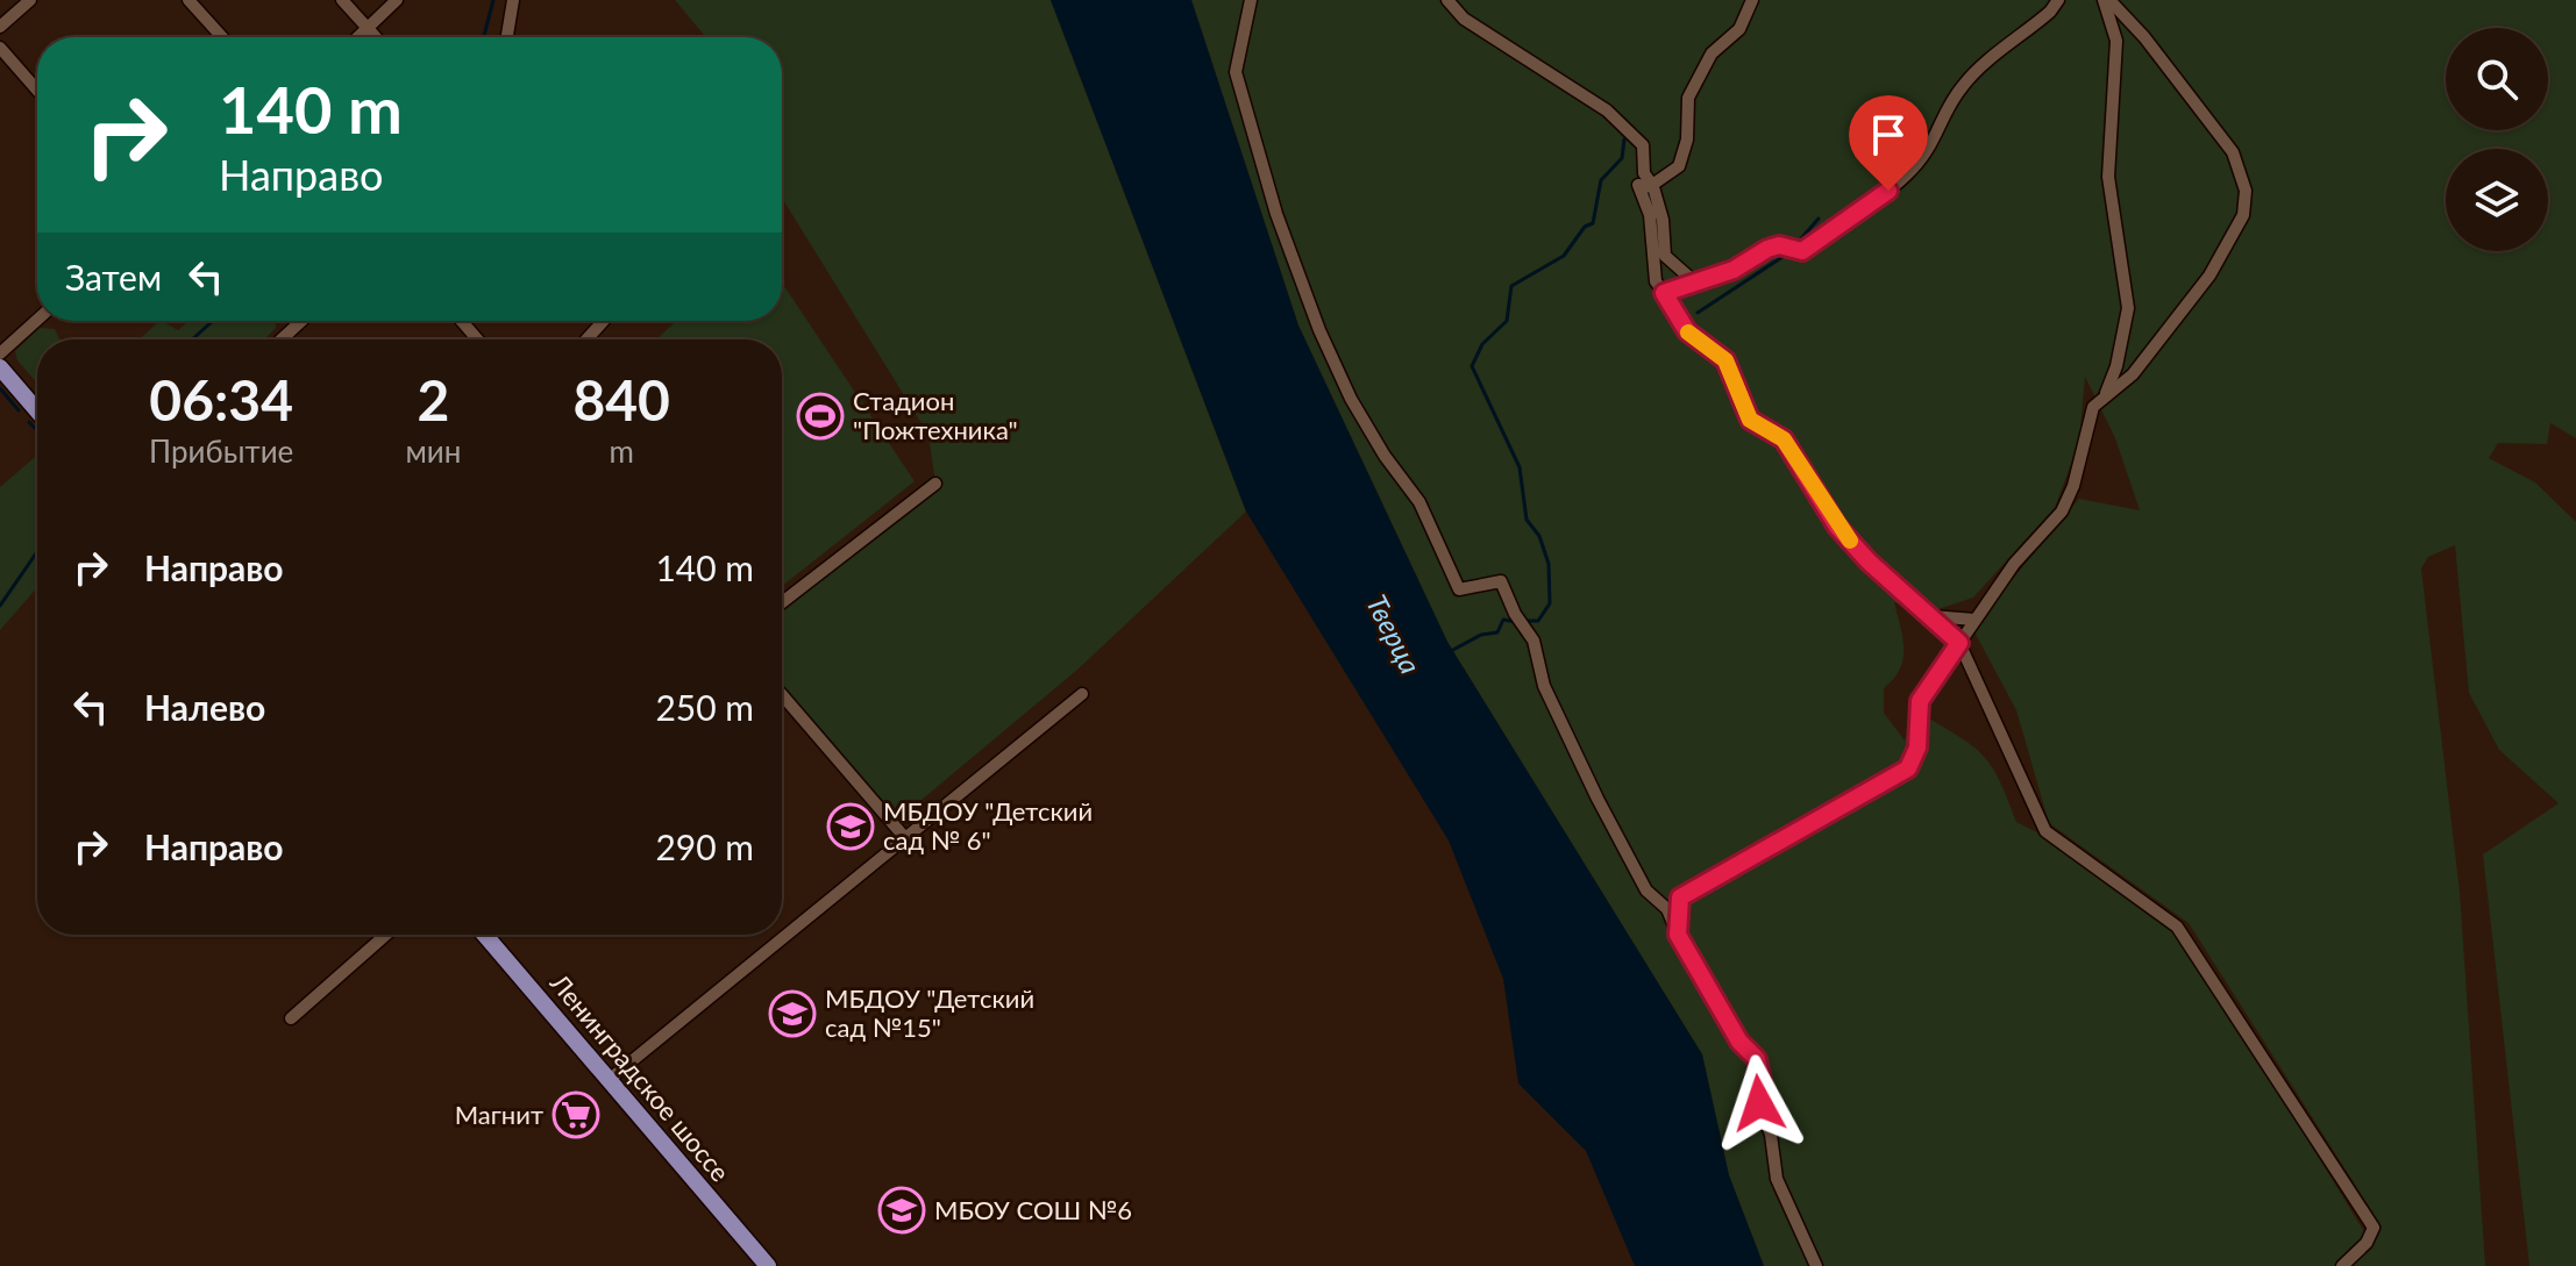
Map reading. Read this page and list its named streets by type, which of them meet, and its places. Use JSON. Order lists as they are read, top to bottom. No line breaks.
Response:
{"streets":{"main road":["Ленинградское шоссе"]},"water":["Тверца"],"places":{"sports":["Стадион \"Пожтехника\""],"school or university":["МБДОУ \"Детский сад № 6\"","МБДОУ \"Детский сад №15\"","МБОУ СОШ №6"],"supermarket":["Магнит"]},"page":{"turn":["140 m","Направо"],"then":"Затем","eta":["06:34","Прибытие","2","мин","840","m"],"list":[{"name":"Направо","value":"140 m"},{"name":"Налево","value":"250 m"},{"name":"Направо","value":"290 m"}]}}
